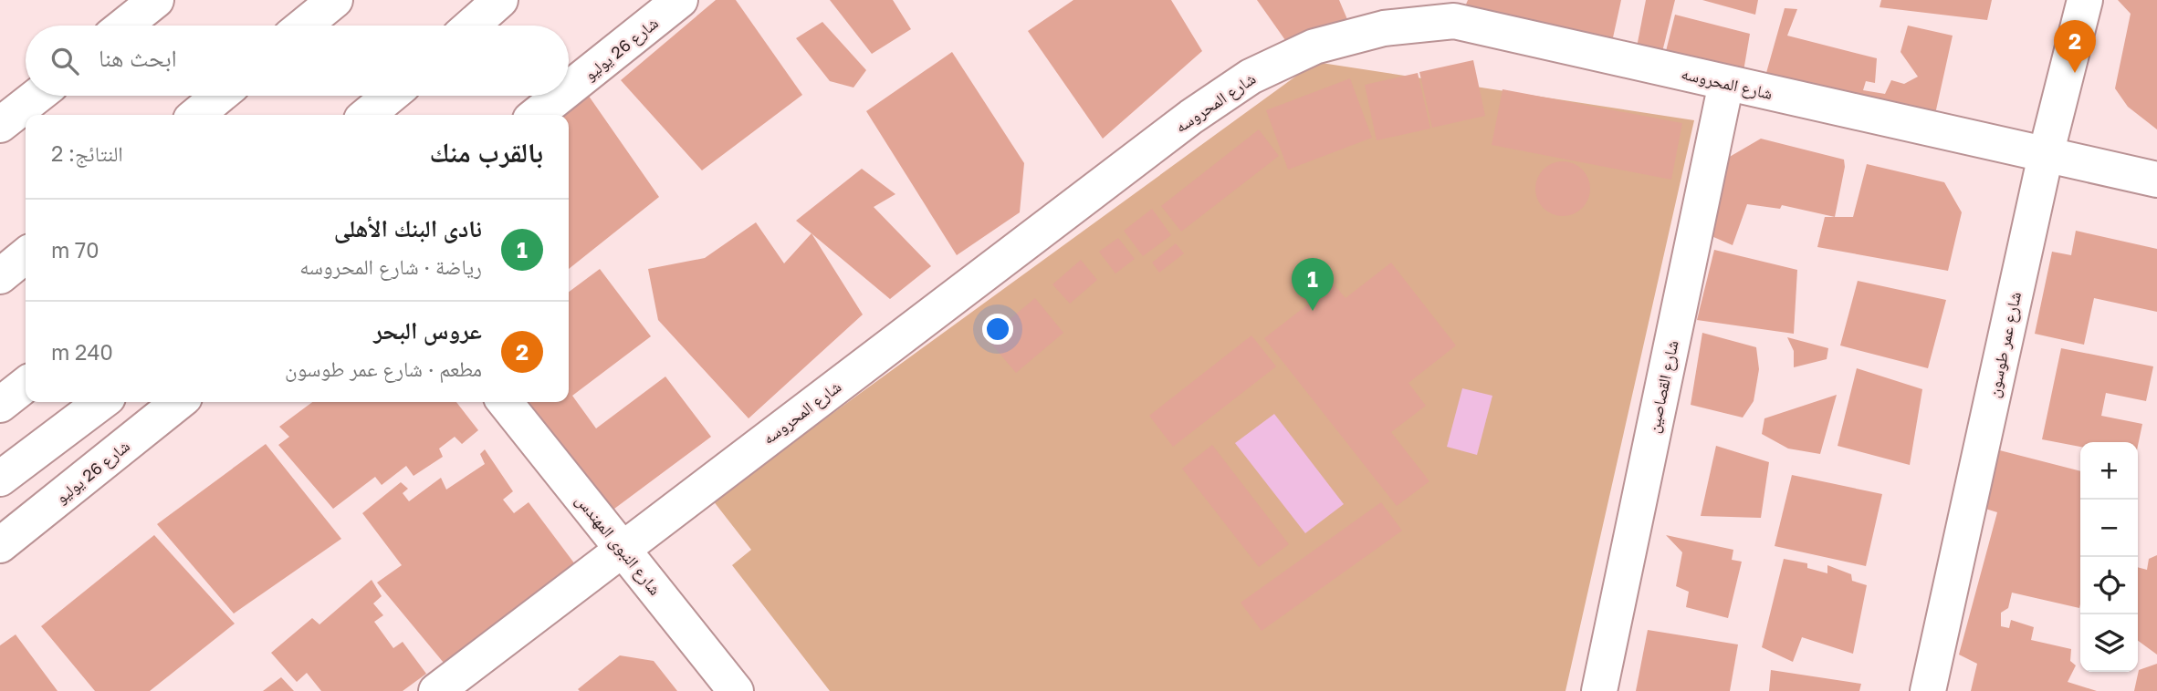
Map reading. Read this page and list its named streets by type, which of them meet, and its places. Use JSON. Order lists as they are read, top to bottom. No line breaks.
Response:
{"streets":{"main road":["شارع 26 يوليو","شارع المحروسه","شارع عمر طوسون","شارع القصاصين","شارع النبوى المهندس"]},"crossings":[["شارع المحروسه","شارع عمر طوسون"],["شارع المحروسه","شارع القصاصين"],["شارع المحروسه","شارع النبوى المهندس"]],"page":{"pins":["2","1"],"search":"ابحث هنا","heading":["بالقرب منك","النتائج: 2"],"list":[{"mark":"1","name":"نادى البنك الأهلى","note":"رياضة · شارع المحروسه","value":"70 m"},{"mark":"2","name":"عروس البحر","note":"مطعم · شارع عمر طوسون","value":"240 m"}],"map_buttons":["+","−"]}}
